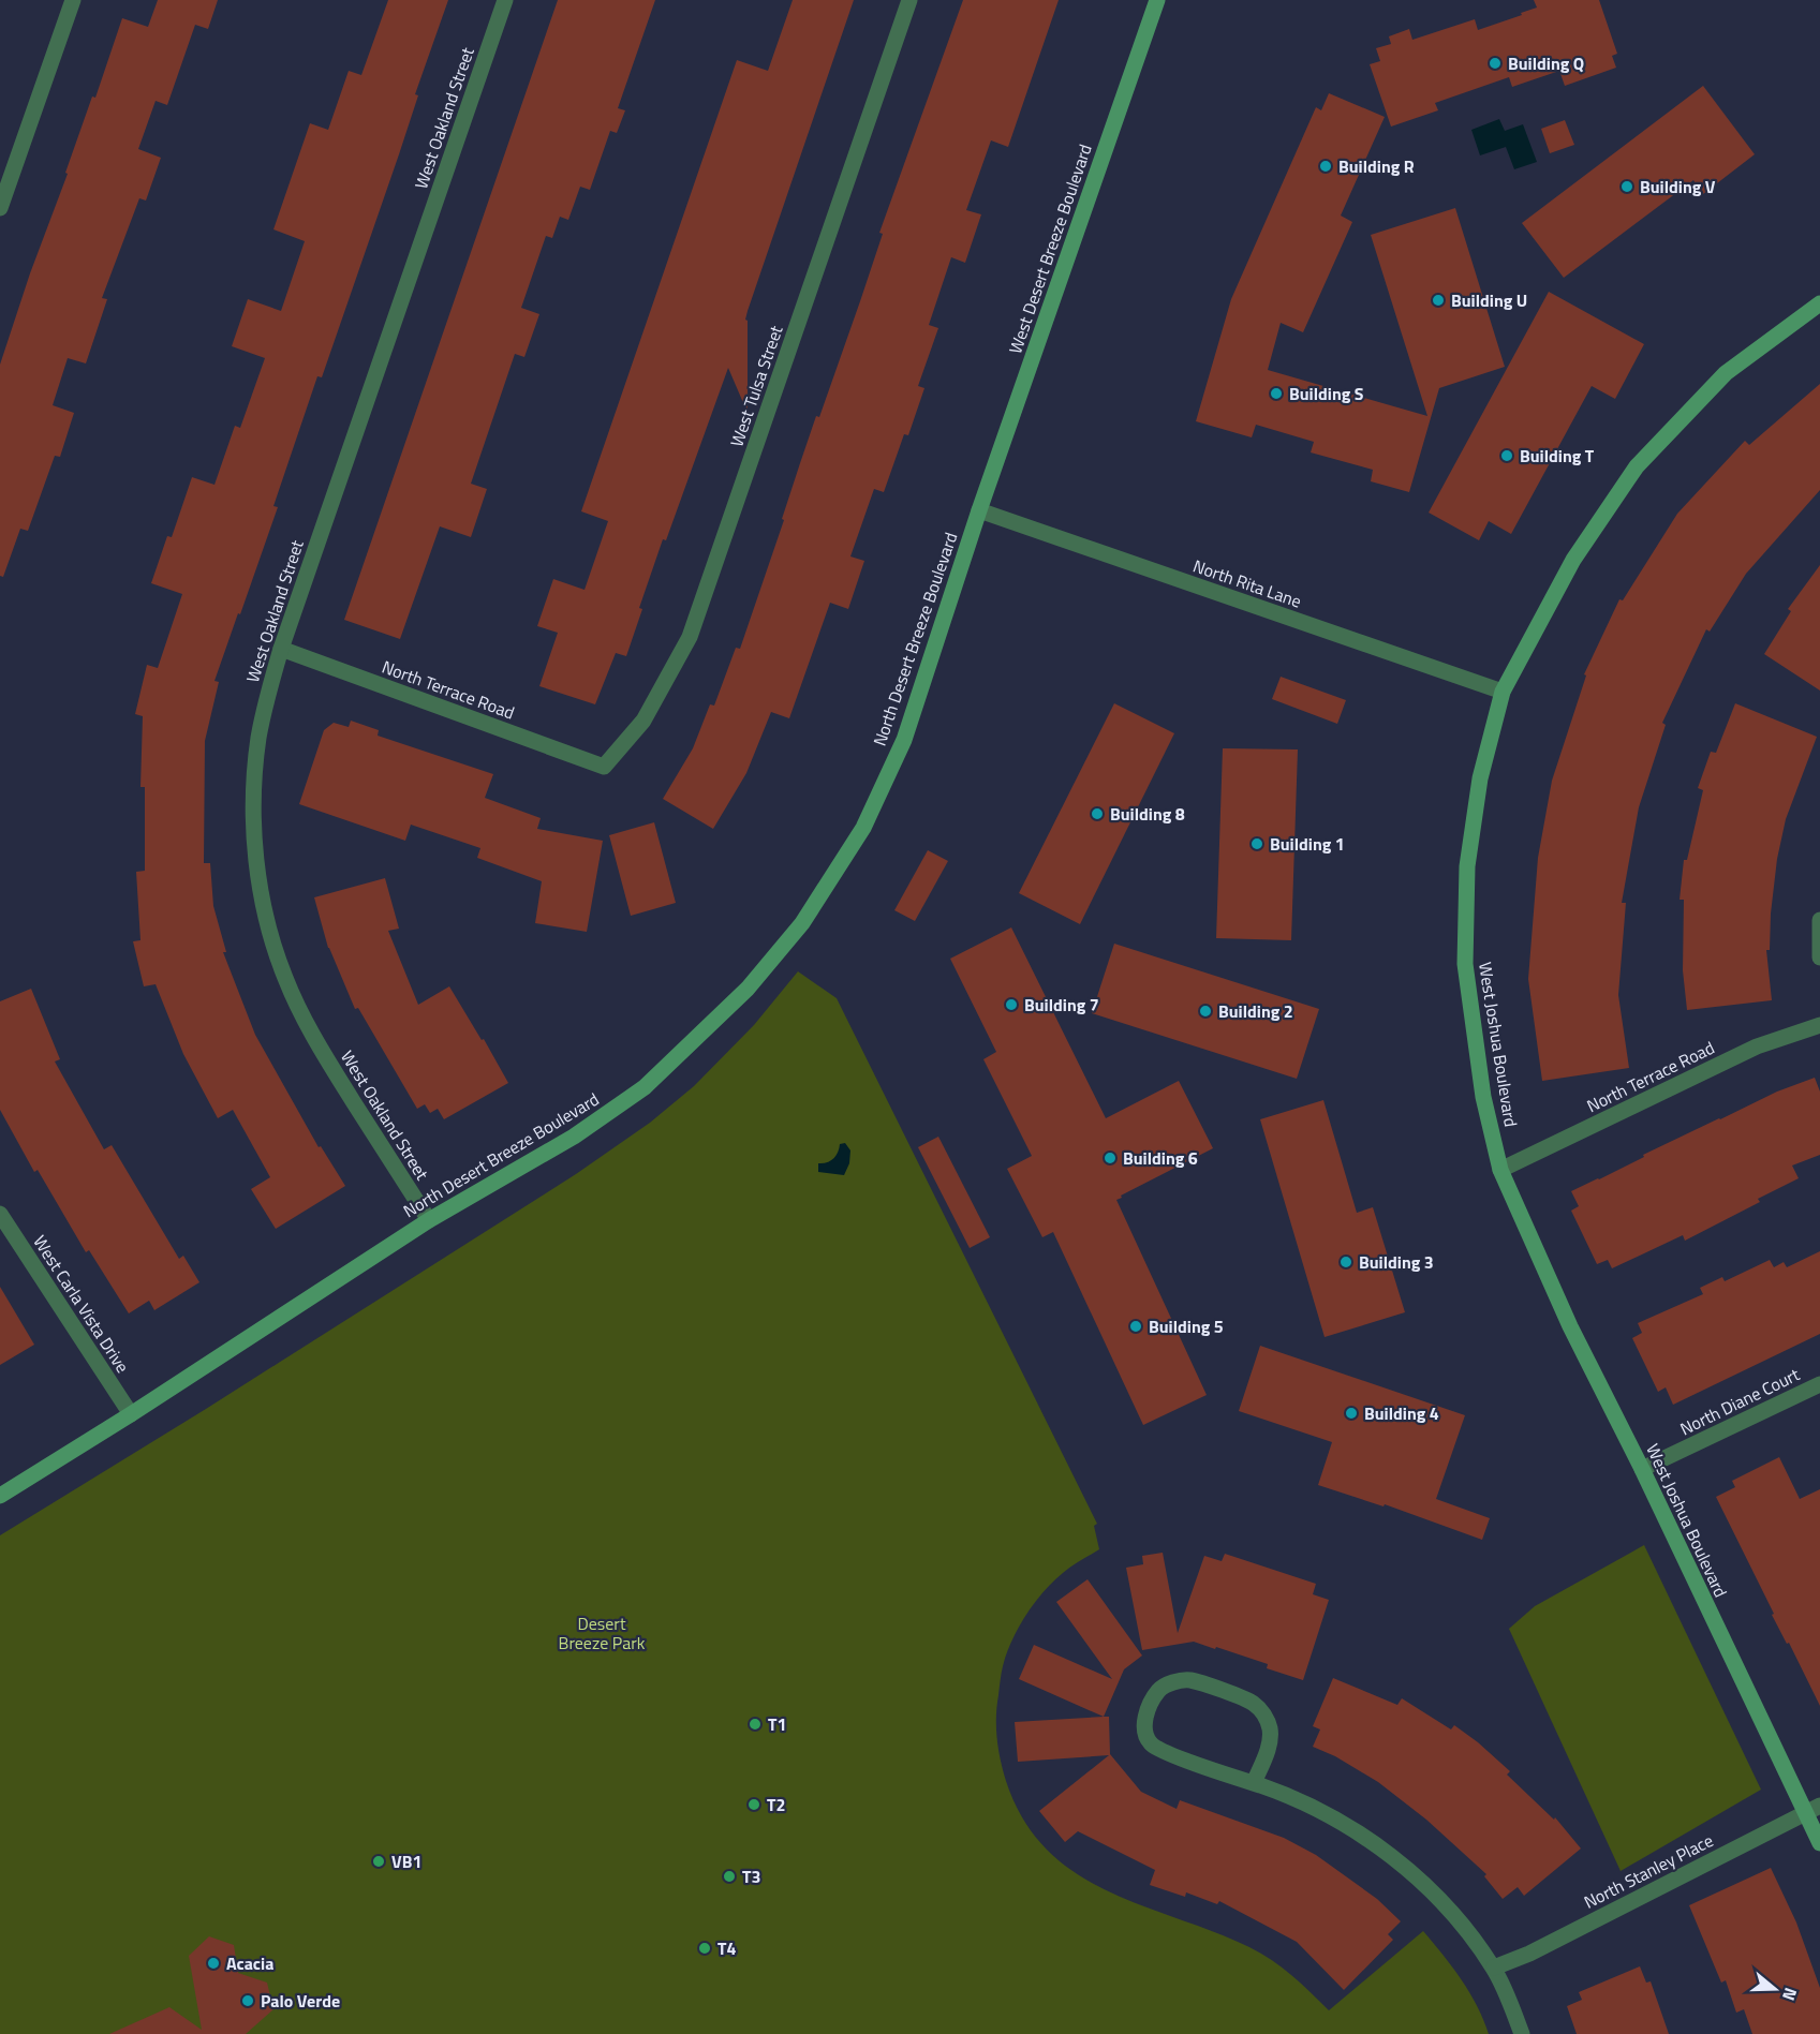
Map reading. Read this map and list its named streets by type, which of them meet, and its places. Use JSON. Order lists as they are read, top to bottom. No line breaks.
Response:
{"streets":{"street":["West Oakland Street","West Desert Breeze Boulevard","West Tulsa Street","North Rita Lane","North Desert Breeze Boulevard","North Terrace Road","West Joshua Boulevard","West Carla Vista Drive","North Diane Court","North Stanley Place"]},"crossings":[["West Oakland Street","North Desert Breeze Boulevard"],["West Oakland Street","North Terrace Road"],["West Desert Breeze Boulevard","North Rita Lane"],["West Desert Breeze Boulevard","North Desert Breeze Boulevard"],["West Tulsa Street","North Terrace Road"],["North Rita Lane","North Desert Breeze Boulevard"],["North Rita Lane","West Joshua Boulevard"],["North Desert Breeze Boulevard","West Carla Vista Drive"],["North Terrace Road","West Joshua Boulevard"],["West Joshua Boulevard","North Diane Court"],["West Joshua Boulevard","North Stanley Place"]],"parks":["Desert Breeze Park"],"places":["Building Q","Building R","Building V","Building U","Building S","Building T","Building 8","Building 1","Building 7","Building 2","Building 6","Building 3","Building 5","Building 4","T1","T2","VB1","T3","T4","Acacia","Palo Verde"],"north":"right"}
